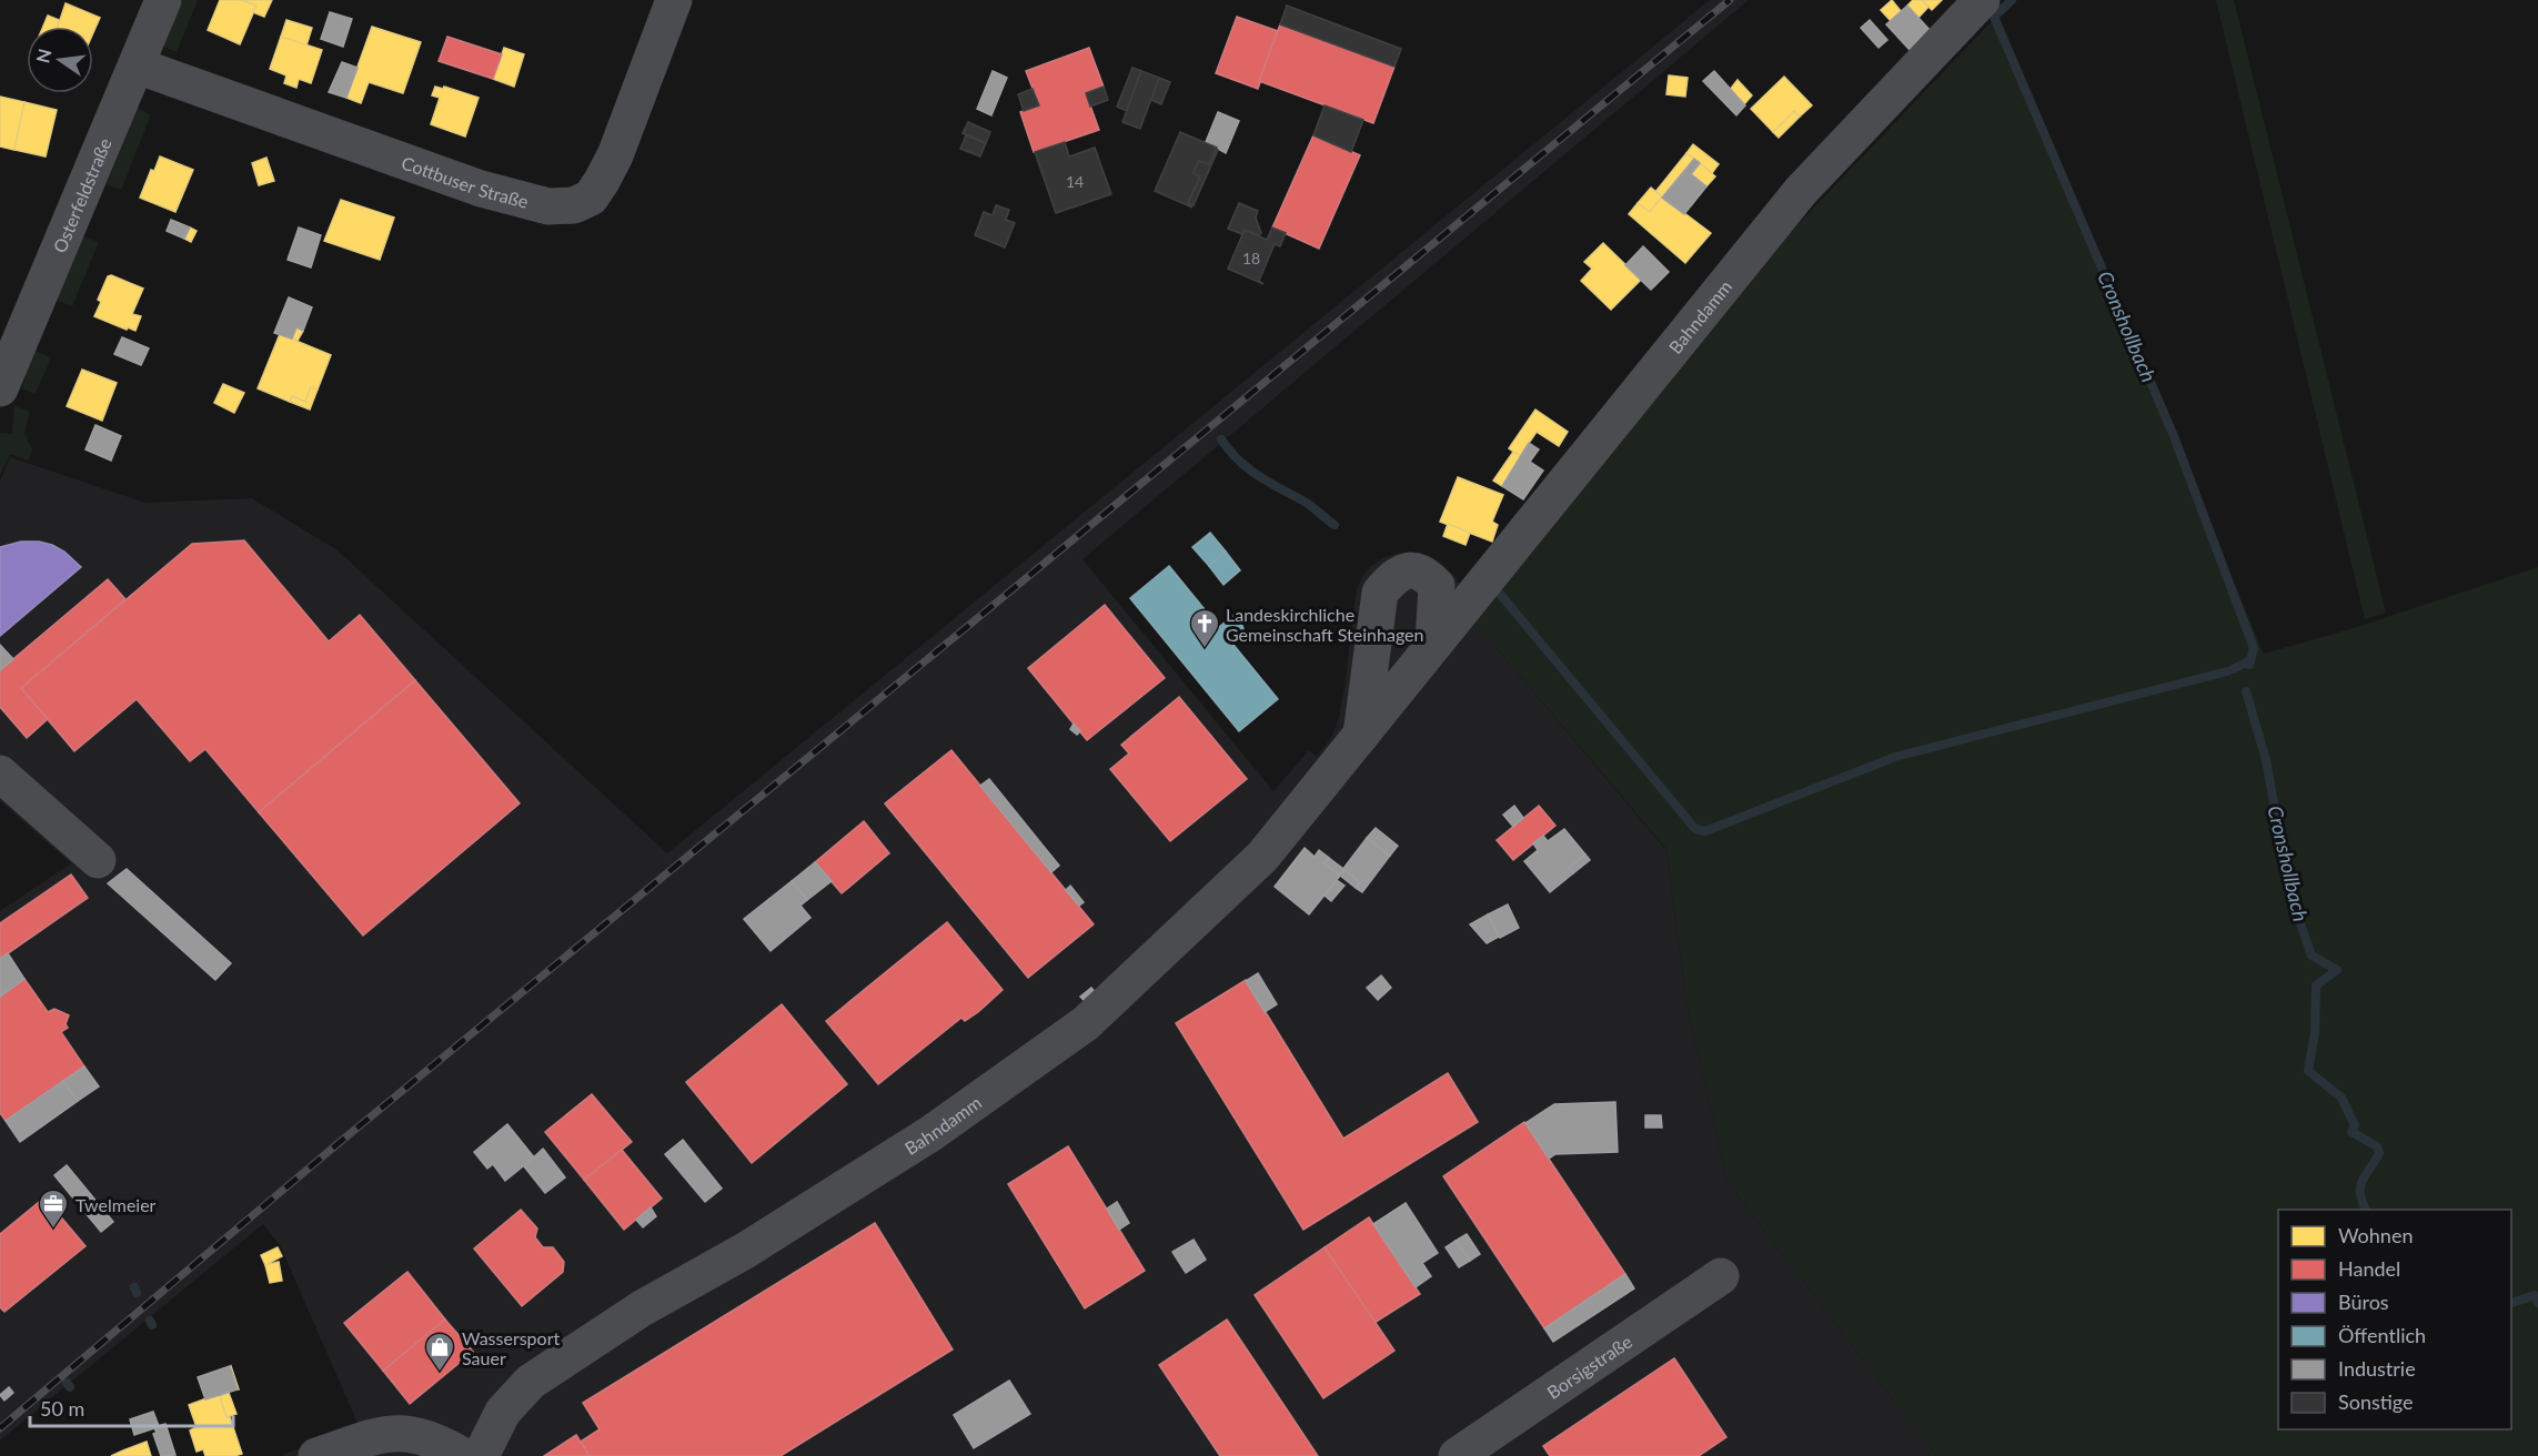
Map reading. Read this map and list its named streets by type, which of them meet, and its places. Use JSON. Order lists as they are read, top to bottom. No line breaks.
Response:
{"streets":{"street":["Cottbuser Straße","Osterfeldstraße","Bahndamm","Borsigstraße"]},"crossings":[["Cottbuser Straße","Osterfeldstraße"]],"water":["Cronshollbach"],"places":{"church":["Landeskirchliche Gemeinschaft Steinhagen"],"office":["Twelmeier"],"shop":["Wassersport Sauer"]},"house_numbers":["14","18"],"legend":["Wohnen","Handel","Büros","Öffentlich","Industrie","Sonstige"],"scale_bar":"50 m","north":"left"}
